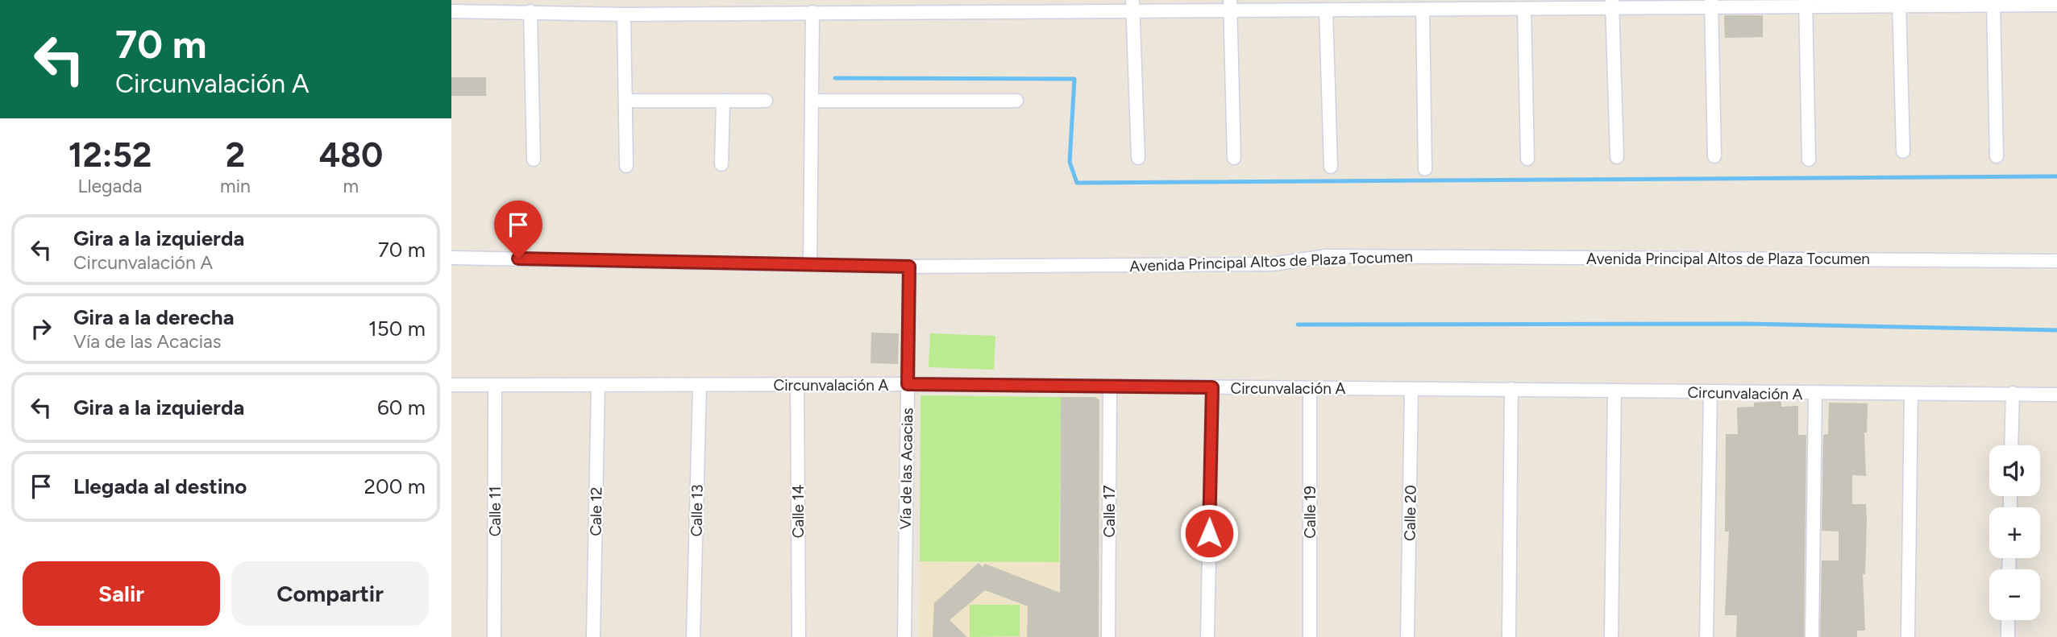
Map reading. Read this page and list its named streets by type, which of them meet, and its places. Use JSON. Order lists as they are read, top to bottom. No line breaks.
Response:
{"streets":{"street":["Avenida Principal Altos de Plaza Tocumen","Circunvalación A","Vía de las Acacias","Calle 13","Calle 11","Cale 12","Calle 14","Calle 17","Calle 19","Calle 20"]},"crossings":[["Avenida Principal Altos de Plaza Tocumen","Vía de las Acacias"],["Circunvalación A","Vía de las Acacias"],["Circunvalación A","Calle 13"],["Circunvalación A","Calle 11"],["Circunvalación A","Cale 12"],["Circunvalación A","Calle 14"],["Circunvalación A","Calle 17"],["Circunvalación A","Calle 19"],["Circunvalación A","Calle 20"]],"page":{"turn":["70 m","Circunvalación A"],"eta":["12:52","Llegada","2","min","480","m"],"list":[{"name":"Gira a la izquierda","note":"Circunvalación A","value":"70 m"},{"name":"Gira a la derecha","note":"Vía de las Acacias","value":"150 m"},{"name":"Gira a la izquierda","value":"60 m"},{"name":"Llegada al destino","value":"200 m"}],"map_buttons":["+","−"],"buttons":["Salir","Compartir"]}}
